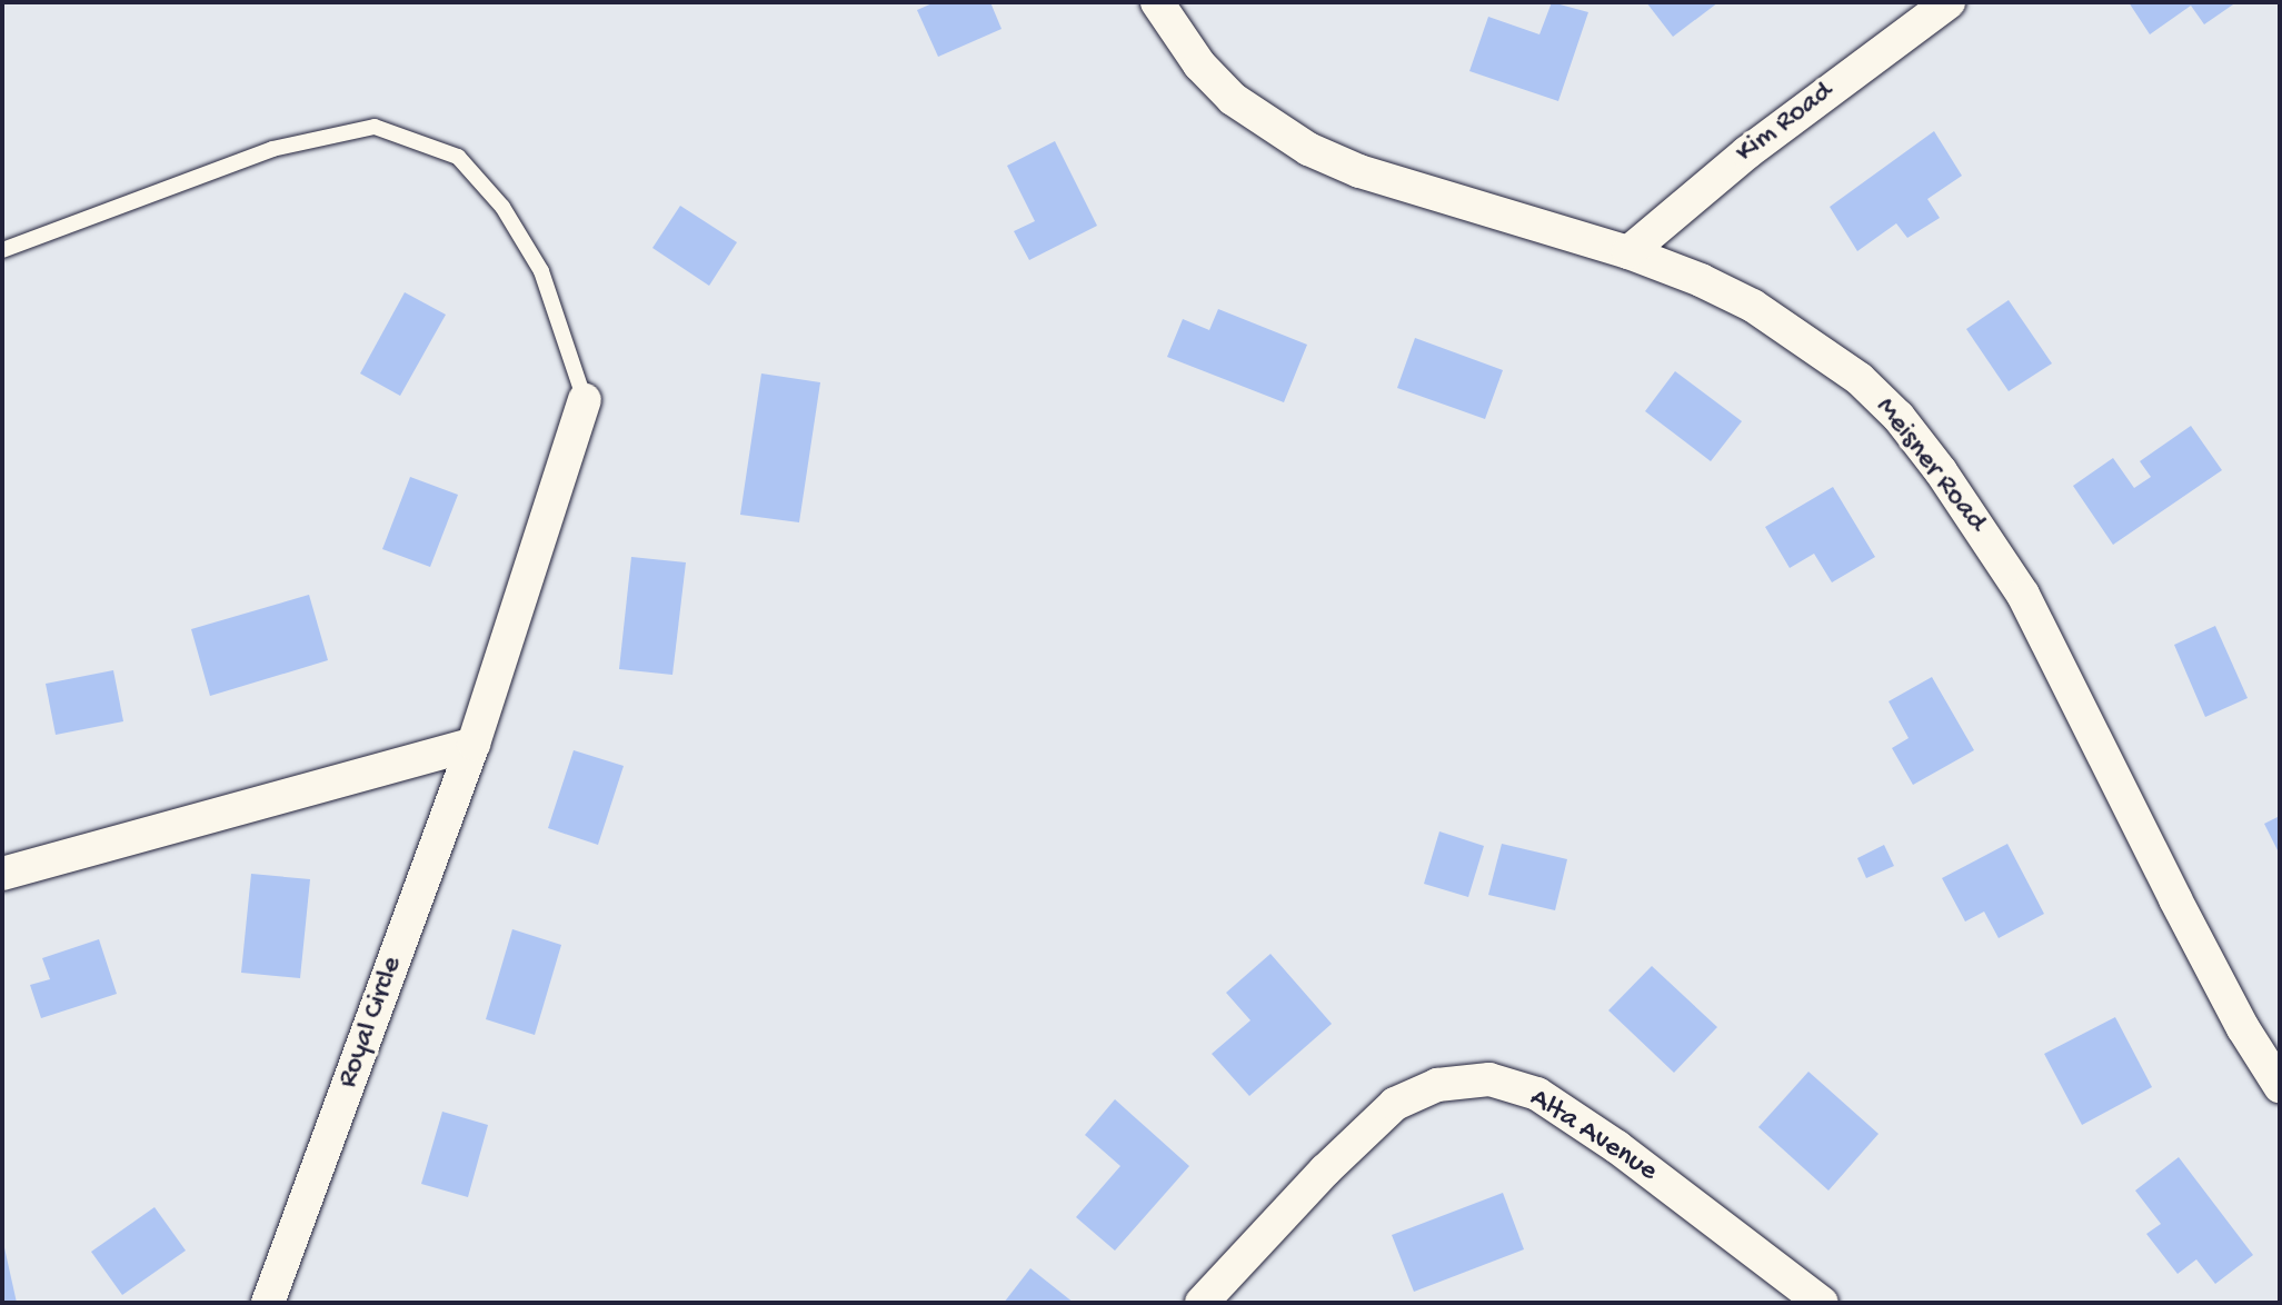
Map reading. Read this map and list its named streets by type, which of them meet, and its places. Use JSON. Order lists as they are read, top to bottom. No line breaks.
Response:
{"streets":{"street":["Kim Road","Meisner Road","Royal Circle","Alta Avenue"]},"crossings":[["Kim Road","Meisner Road"]]}
